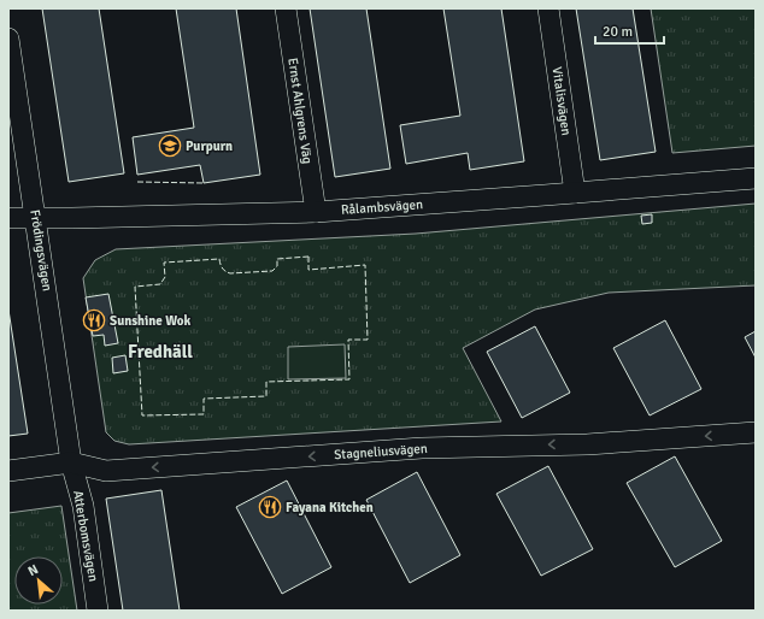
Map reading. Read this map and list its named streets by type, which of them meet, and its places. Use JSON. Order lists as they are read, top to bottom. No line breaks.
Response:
{"streets":{"street":["Vitalisvägen","Ernst Ahlgrens Väg","Rålambsvägen","Frödingsvägen","Stagneliusvägen","Atterbomsvägen"]},"crossings":[["Vitalisvägen","Rålambsvägen"],["Ernst Ahlgrens Väg","Rålambsvägen"],["Rålambsvägen","Frödingsvägen"],["Frödingsvägen","Stagneliusvägen"],["Frödingsvägen","Atterbomsvägen"],["Stagneliusvägen","Atterbomsvägen"]],"one_way":["Stagneliusvägen"],"districts":["Fredhäll"],"places":{"school or university":["Purpurn"],"restaurant":["Sunshine Wok","Fayana Kitchen"]},"scale_bar":"20 m","north":"top left"}
